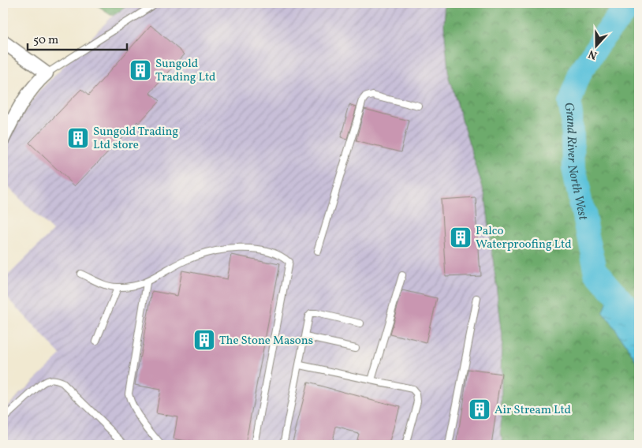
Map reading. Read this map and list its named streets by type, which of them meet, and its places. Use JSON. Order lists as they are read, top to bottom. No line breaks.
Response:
{"water":["Grand River North West"],"places":{"building":["Sungold Trading Ltd","Sungold Trading Ltd store","Palco Waterproofing Ltd","The Stone Masons","Air Stream Ltd"]},"scale_bar":"50 m","north":"bottom"}
